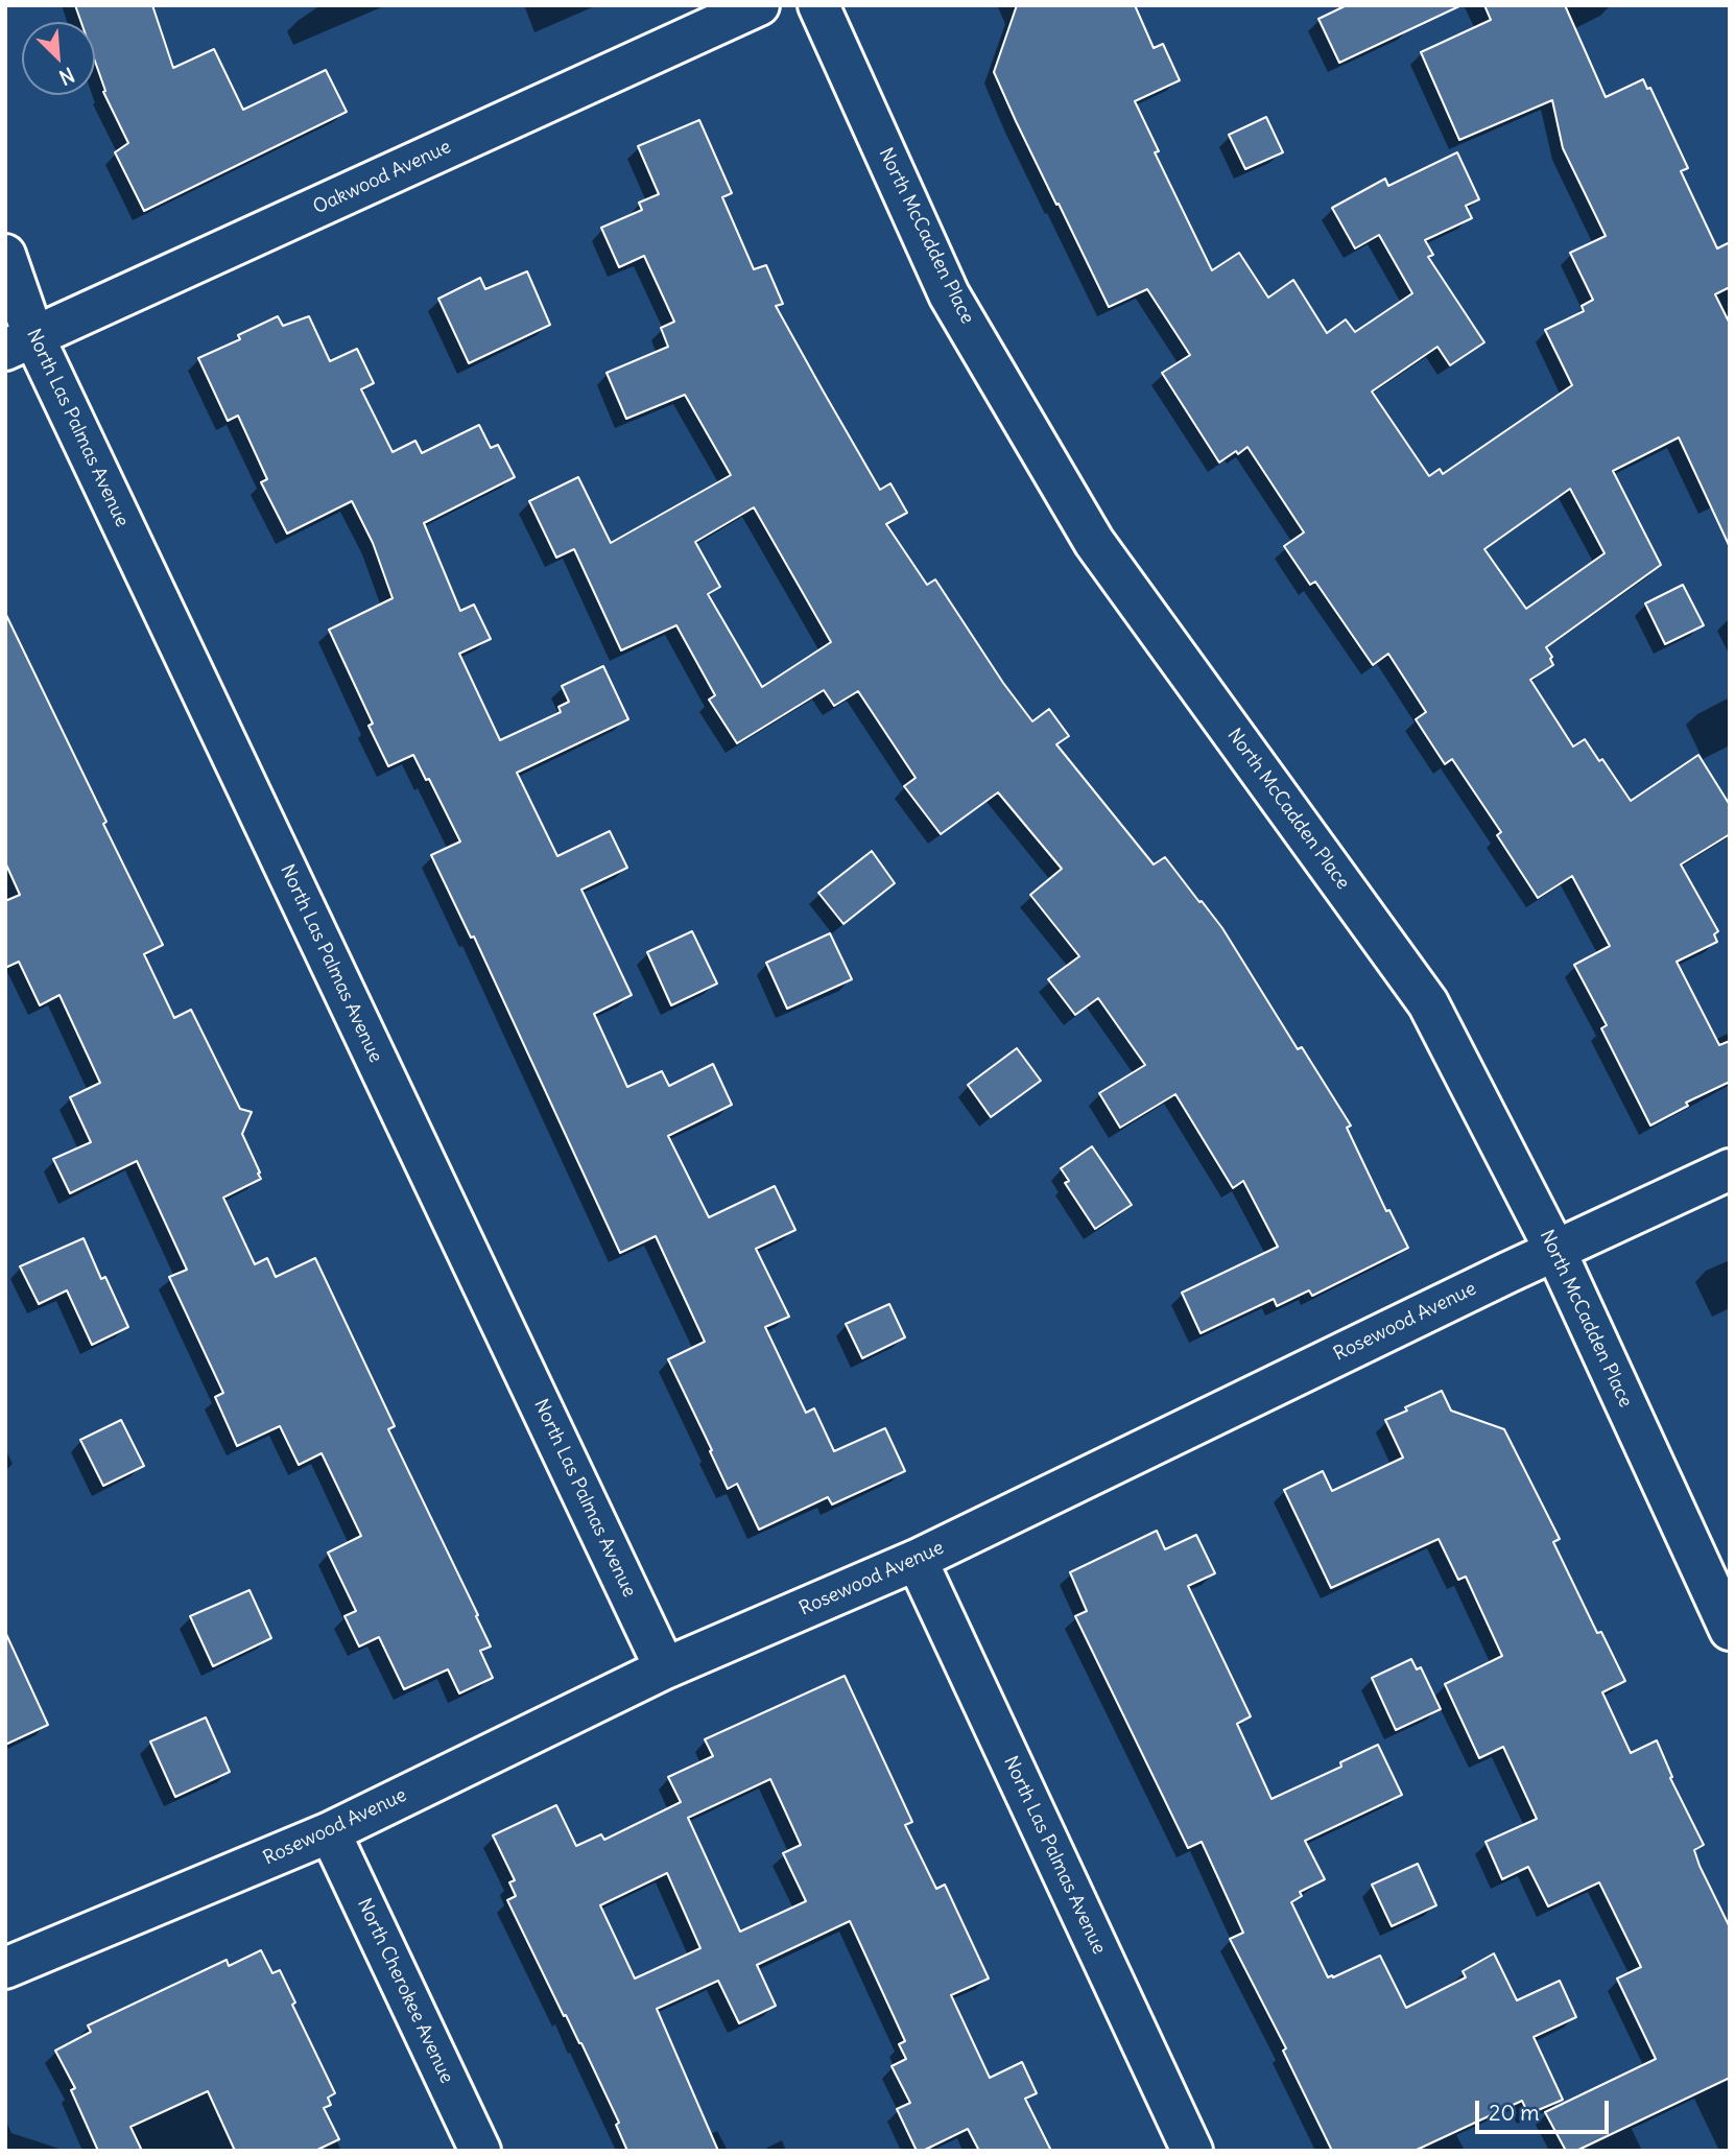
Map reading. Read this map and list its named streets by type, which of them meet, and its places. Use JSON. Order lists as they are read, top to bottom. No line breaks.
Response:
{"streets":{"street":["Oakwood Avenue","North McCadden Place","North Las Palmas Avenue","Rosewood Avenue","North Cherokee Avenue"]},"crossings":[["Oakwood Avenue","North Las Palmas Avenue"],["North McCadden Place","Rosewood Avenue"],["North Las Palmas Avenue","Rosewood Avenue"],["Rosewood Avenue","North Cherokee Avenue"]],"scale_bar":"20 m","north":"bottom right"}
